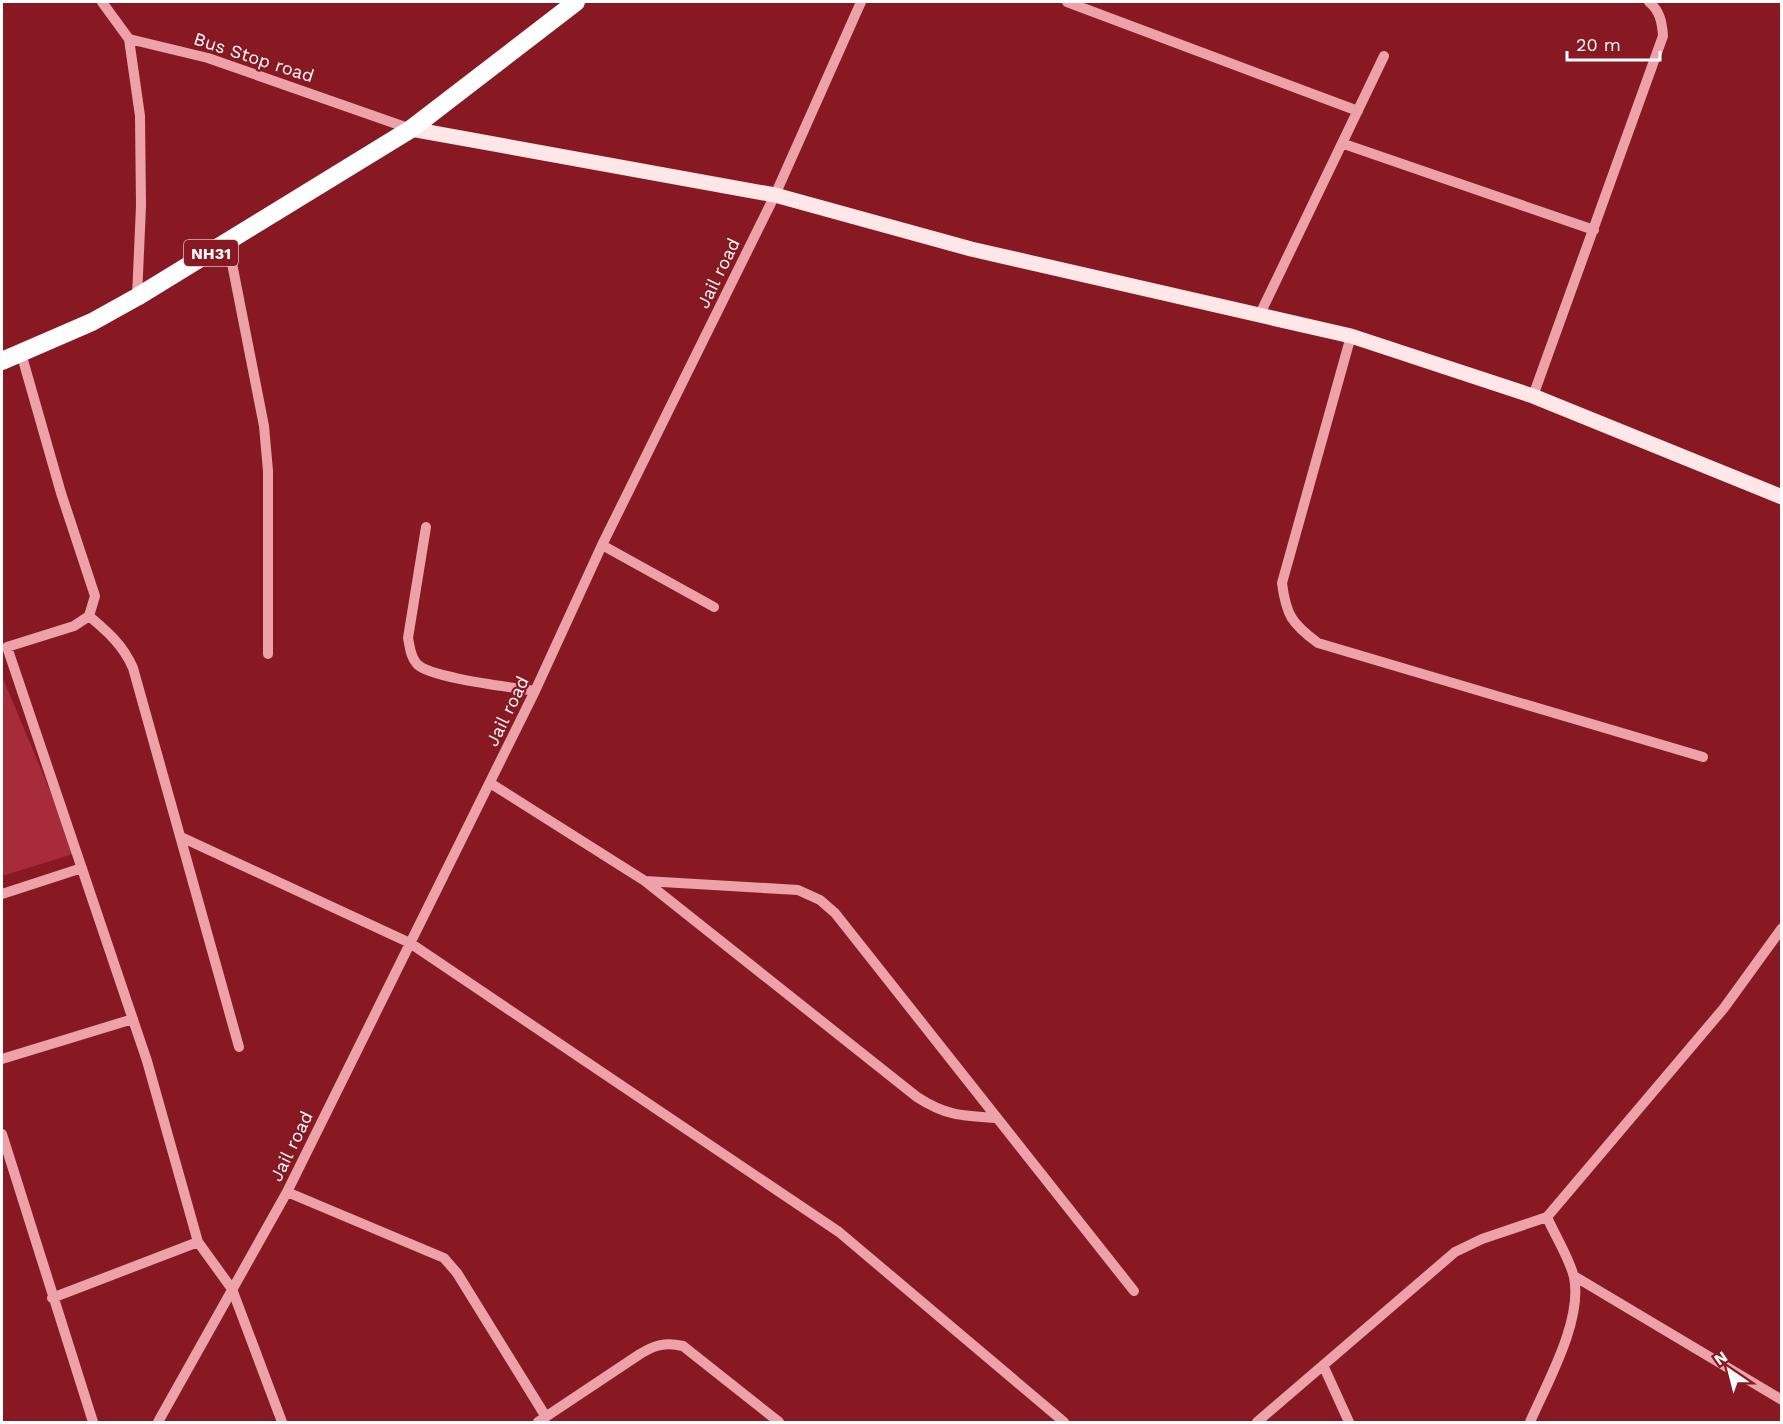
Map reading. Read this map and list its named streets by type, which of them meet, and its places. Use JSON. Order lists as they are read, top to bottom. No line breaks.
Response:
{"streets":{"highway":["NH31"],"street":["Bus Stop road","Jail road"]},"crossings":[["Bus Stop road","NH31"]],"scale_bar":"20 m","north":"top left"}
